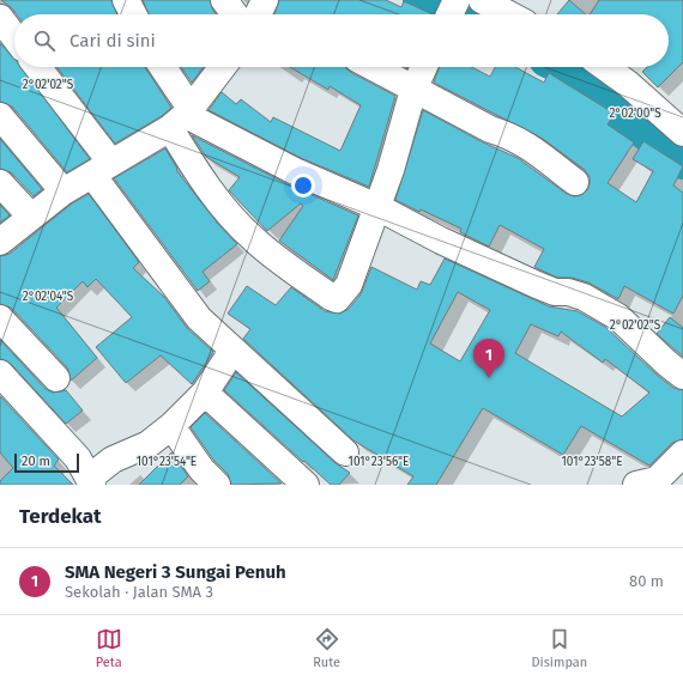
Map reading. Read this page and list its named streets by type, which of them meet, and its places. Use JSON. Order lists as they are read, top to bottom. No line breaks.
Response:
{"scale_bar":"20 m","page":{"search":"Cari di sini","pins":"1","scale":"20 m","heading":"Terdekat","list":[{"mark":"1","name":"SMA Negeri 3 Sungai Penuh","note":"Sekolah · Jalan SMA 3","value":"80 m"}],"nav":["Peta","Rute","Disimpan"]},"coordinates":["2°02'02\"S","2°02'00\"S","2°02'04\"S","101°23'54\"E","101°23'56\"E","101°23'58\"E"]}
